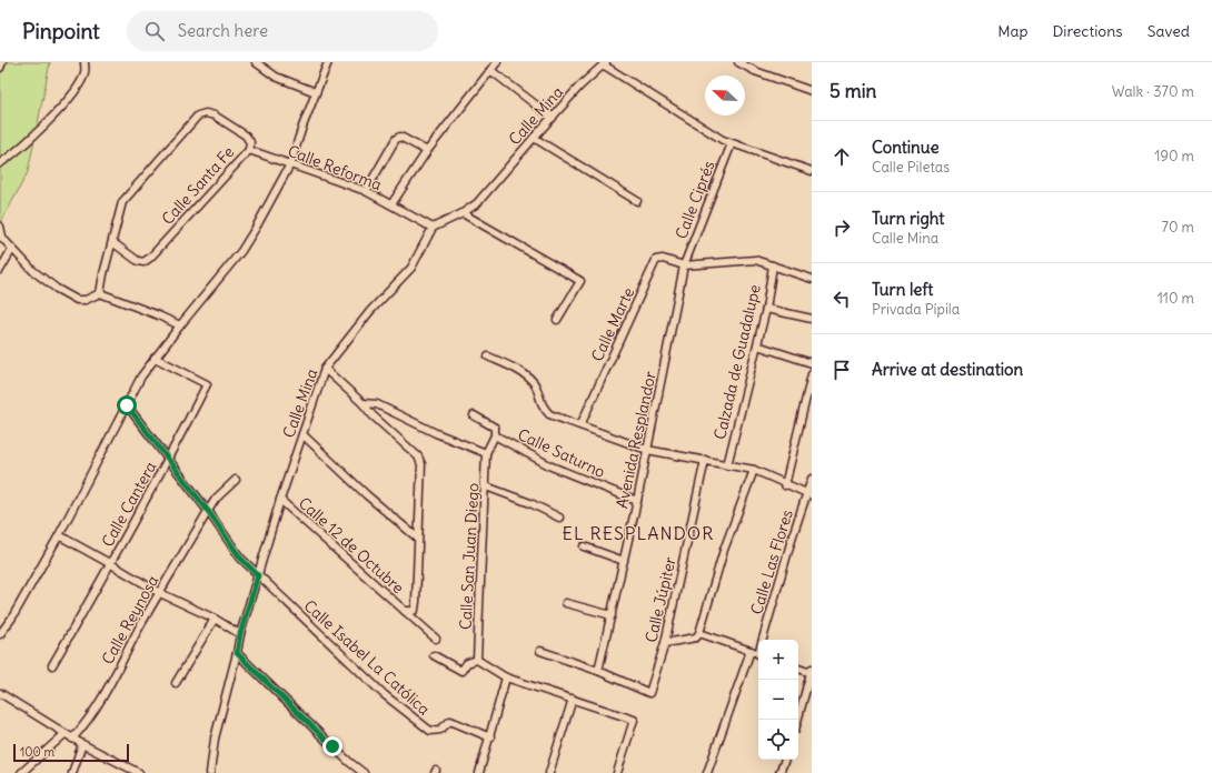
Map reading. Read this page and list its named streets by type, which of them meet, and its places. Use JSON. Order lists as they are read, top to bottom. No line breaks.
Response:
{"streets":{"street":["Calle Mina","Calle Reforma","Calle Santa Fe","Calle Ciprés","Calle Marte","Calzada de Guadalupe","Avenida Resplandor","Calle Saturno","Calle Cantera","Calle 12 de Octubre","Calle San Juan Diego","Calle Las Flores","Calle Júpiter","Calle Reynosa","Calle Isabel La Católica"]},"crossings":[["Calle Mina","Calle Reforma"],["Calle Mina","Calle 12 de Octubre"],["Calle Mina","Calle Isabel La Católica"],["Calle Reforma","Calle Santa Fe"],["Calle Ciprés","Calle Marte"],["Calle Ciprés","Avenida Resplandor"],["Calle Marte","Avenida Resplandor"],["Avenida Resplandor","Calle Saturno"],["Avenida Resplandor","Calle Júpiter"],["Calle Saturno","Calle San Juan Diego"]],"districts":["EL RESPLANDOR"],"scale_bar":"100 m","north":"top left","page":{"header":"Pinpoint","search":"Search here","nav":["Map","Directions","Saved"],"heading":["5 min","Walk · 370 m"],"list":[["Continue","Calle Piletas","190 m"],["Turn right","Calle Mina","70 m"],["Turn left","Privada Pípila","110 m"],"Arrive at destination"],"map_buttons":["+","−"],"scale":"100 m"}}
